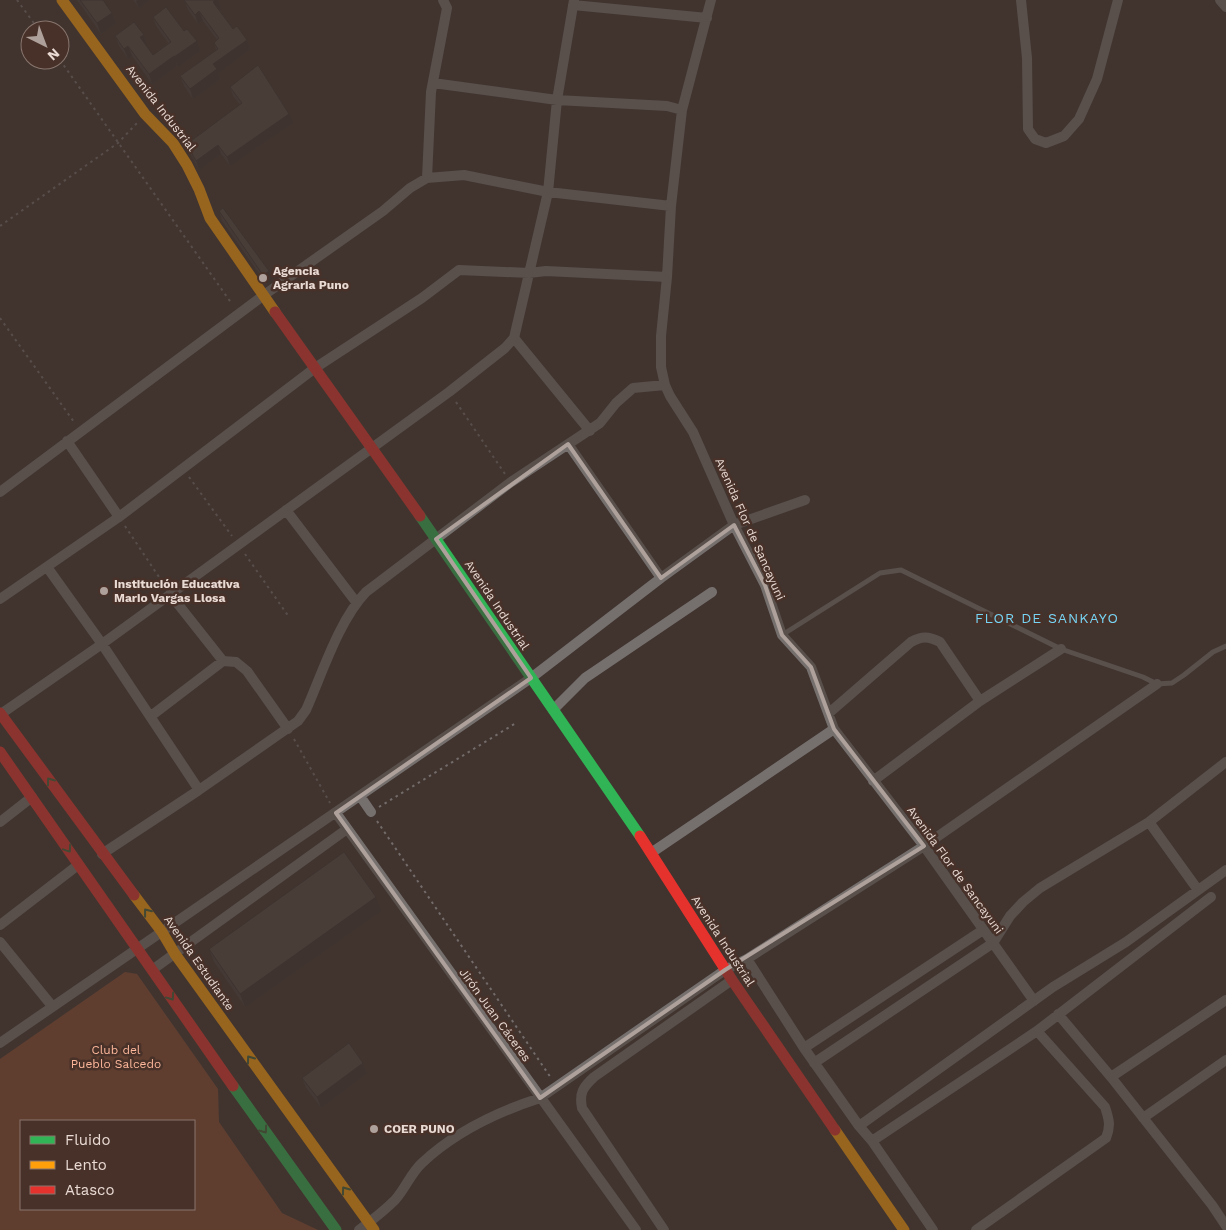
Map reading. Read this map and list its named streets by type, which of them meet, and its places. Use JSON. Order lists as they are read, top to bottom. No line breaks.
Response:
{"streets":{"street":["Avenida Industrial","Avenida Flor de Sancayuni","Avenida Estudiante","Jirón Juan Cáceres"]},"districts":["FLOR DE SANKAYO"],"parks":["Club del Pueblo Salcedo"],"places":["Agencia Agraria Puno","Institución Educativa Mario Vargas Llosa","COER PUNO"],"legend":["Fluido","Lento","Atasco"],"north":"bottom right"}
